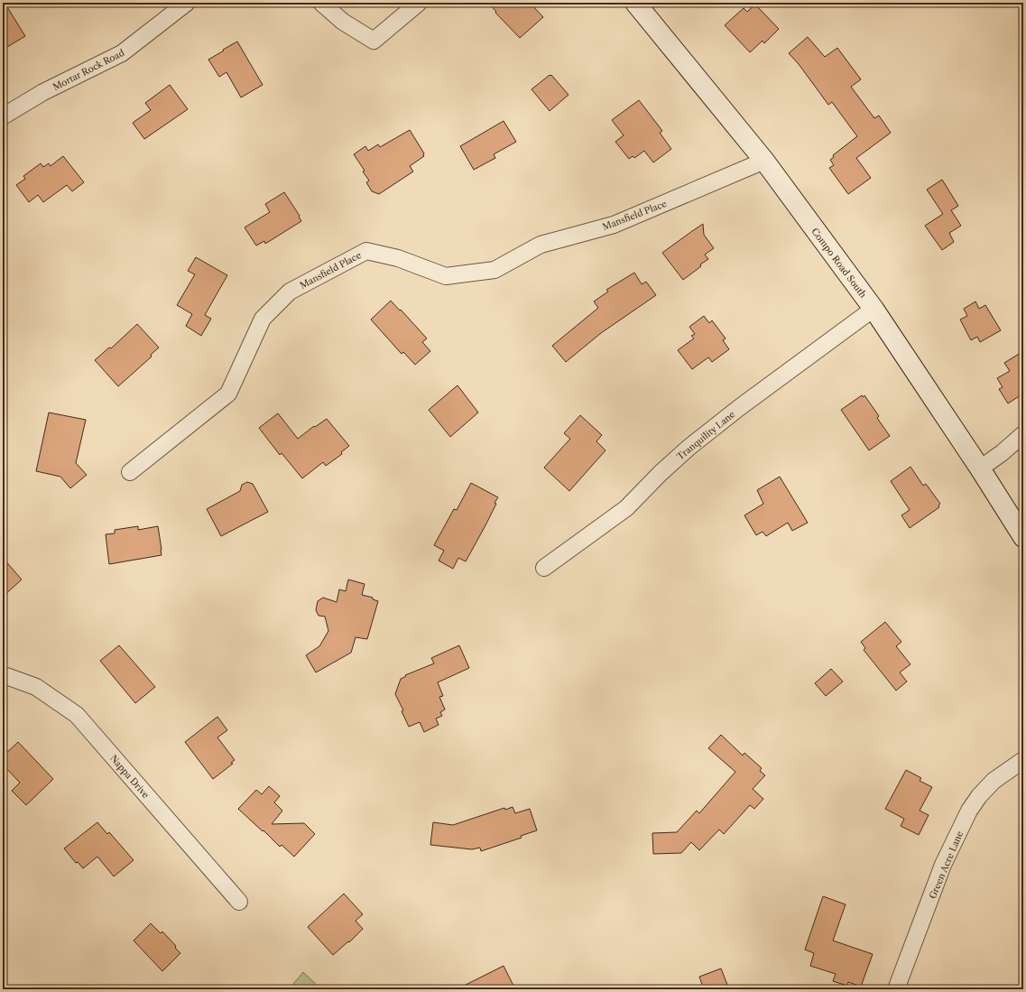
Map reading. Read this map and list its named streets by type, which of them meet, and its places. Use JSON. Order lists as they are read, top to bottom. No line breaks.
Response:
{"streets":{"main road":["Compo Road South"],"street":["Mortar Rock Road","Mansfield Place","Tranquility Lane","Nappa Drive","Green Acre Lane"]},"crossings":[["Mansfield Place","Compo Road South"],["Compo Road South","Tranquility Lane"]]}
